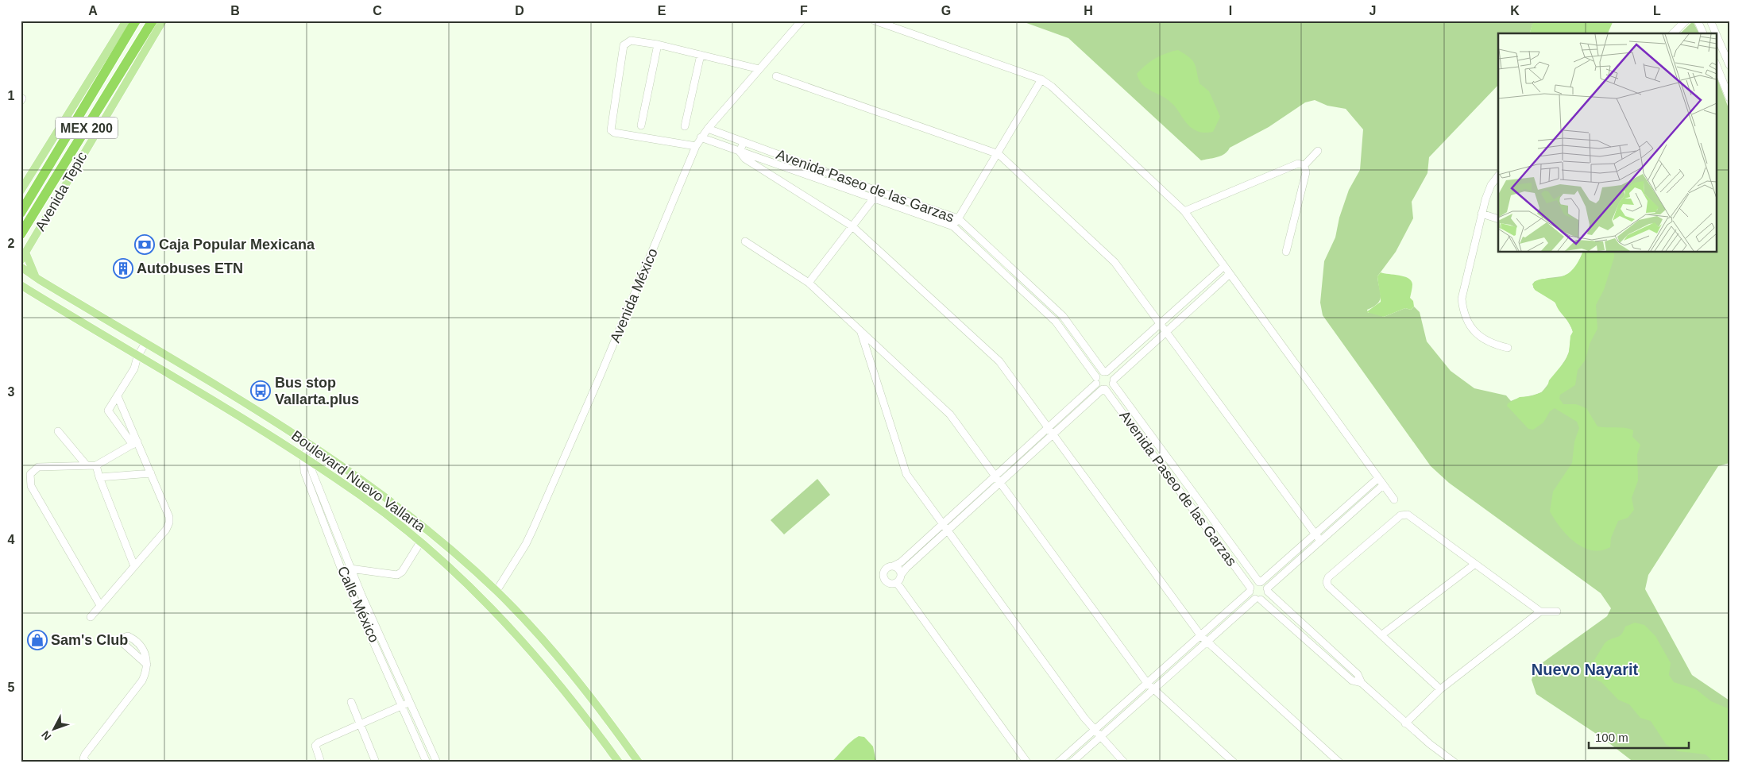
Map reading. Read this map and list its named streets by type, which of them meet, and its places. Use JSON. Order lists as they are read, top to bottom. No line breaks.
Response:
{"streets":{"highway":["MEX 200"],"main road":["Avenida Tepic","Boulevard Nuevo Vallarta"],"street":["Avenida Paseo de las Garzas","Avenida México","Calle México"]},"crossings":[["Avenida Paseo de las Garzas","Avenida México"],["Avenida México","Boulevard Nuevo Vallarta"],["Boulevard Nuevo Vallarta","Calle México"]],"districts":["Nuevo Nayarit"],"places":{"bank":["Caja Popular Mexicana"],"building":["Autobuses ETN"],"bus stop":["Bus stop Vallarta.plus"],"shop":["Sam's Club"]},"scale_bar":"100 m","north":"bottom left","grid":{"columns":["A","B","C","D","E","F","G","H","I","J","K","L"],"rows":["1","2","3","4","5"]}}
